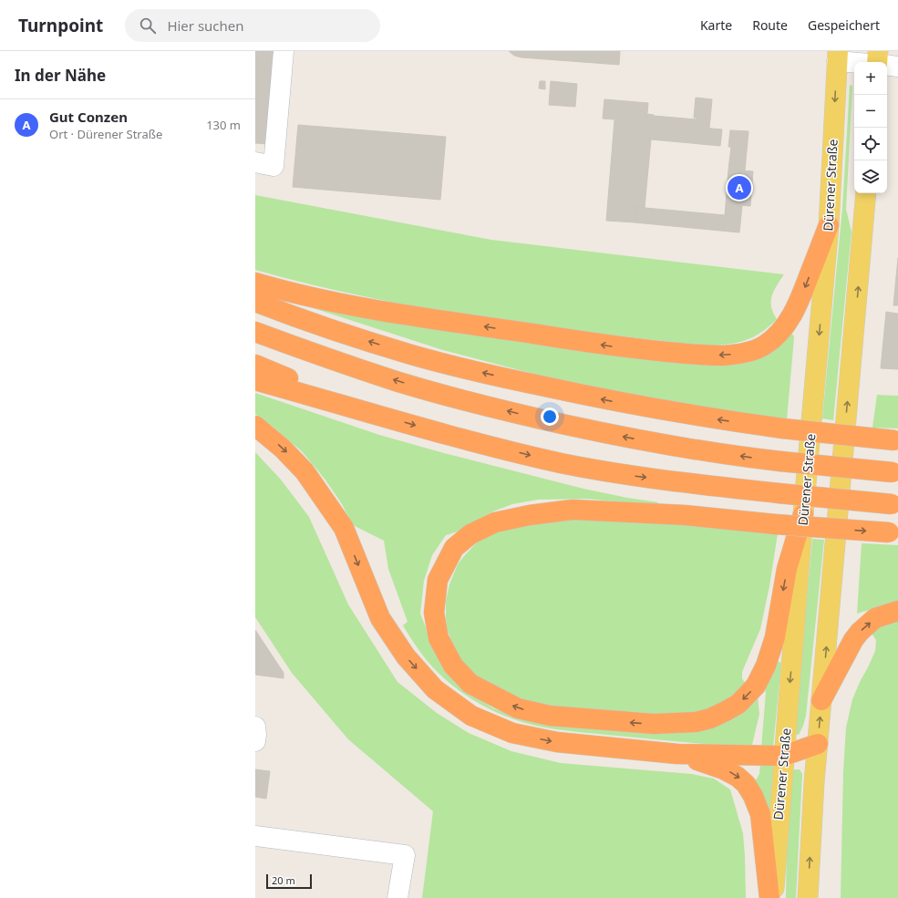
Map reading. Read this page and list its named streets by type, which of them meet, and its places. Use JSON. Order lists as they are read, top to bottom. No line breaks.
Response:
{"streets":{"main road":["Dürener Straße"]},"scale_bar":"20 m","page":{"header":"Turnpoint","search":"Hier suchen","nav":["Karte","Route","Gespeichert"],"heading":"In der Nähe","map_buttons":["+","−"],"list":[{"mark":"A","name":"Gut Conzen","note":"Ort · Dürener Straße","value":"130 m"}],"pins":"A","scale":"20 m"}}
